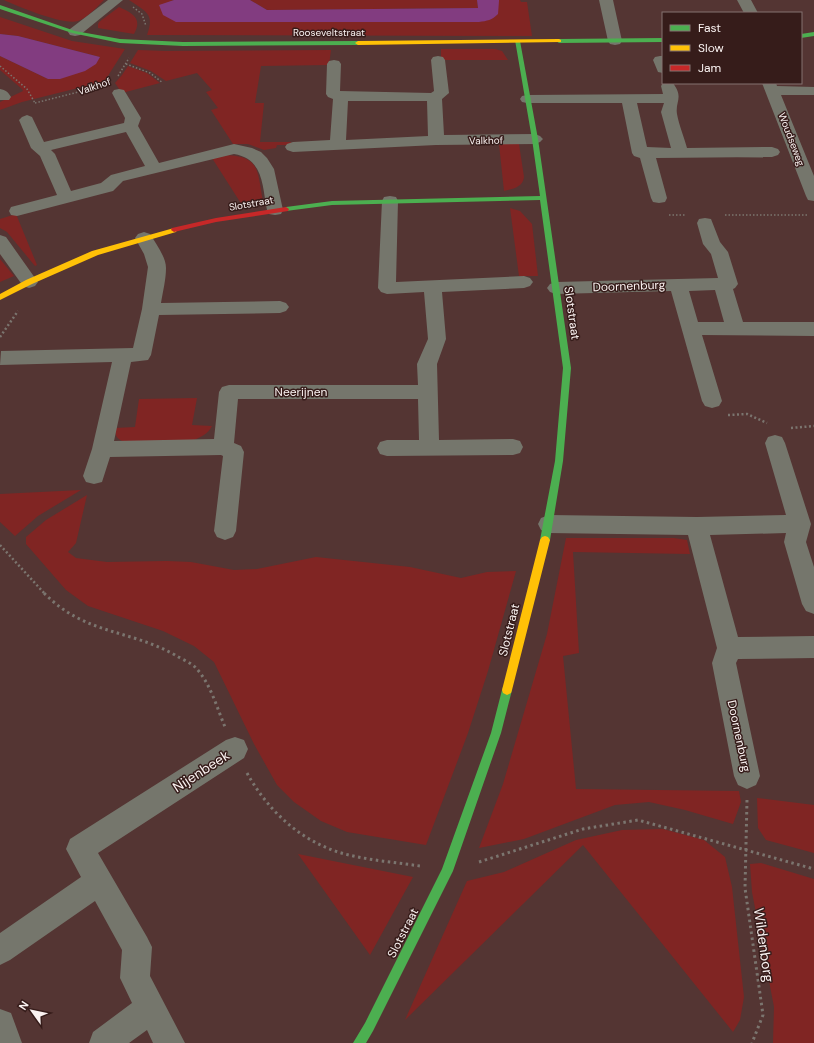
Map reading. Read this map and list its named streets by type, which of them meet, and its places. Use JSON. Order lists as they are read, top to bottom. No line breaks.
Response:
{"streets":{"street":["Rooseveltstraat","Valkhof","Woudseweg","Slotstraat","Doornenburg","Neerijnen","Nijenbeek"],"path":["Wildenborg"]},"crossings":[["Rooseveltstraat","Valkhof"],["Rooseveltstraat","Slotstraat"],["Valkhof","Slotstraat"],["Slotstraat","Doornenburg"],["Slotstraat","Nijenbeek"],["Doornenburg","Wildenborg"]],"legend":["Fast","Slow","Jam"],"north":"top left"}
